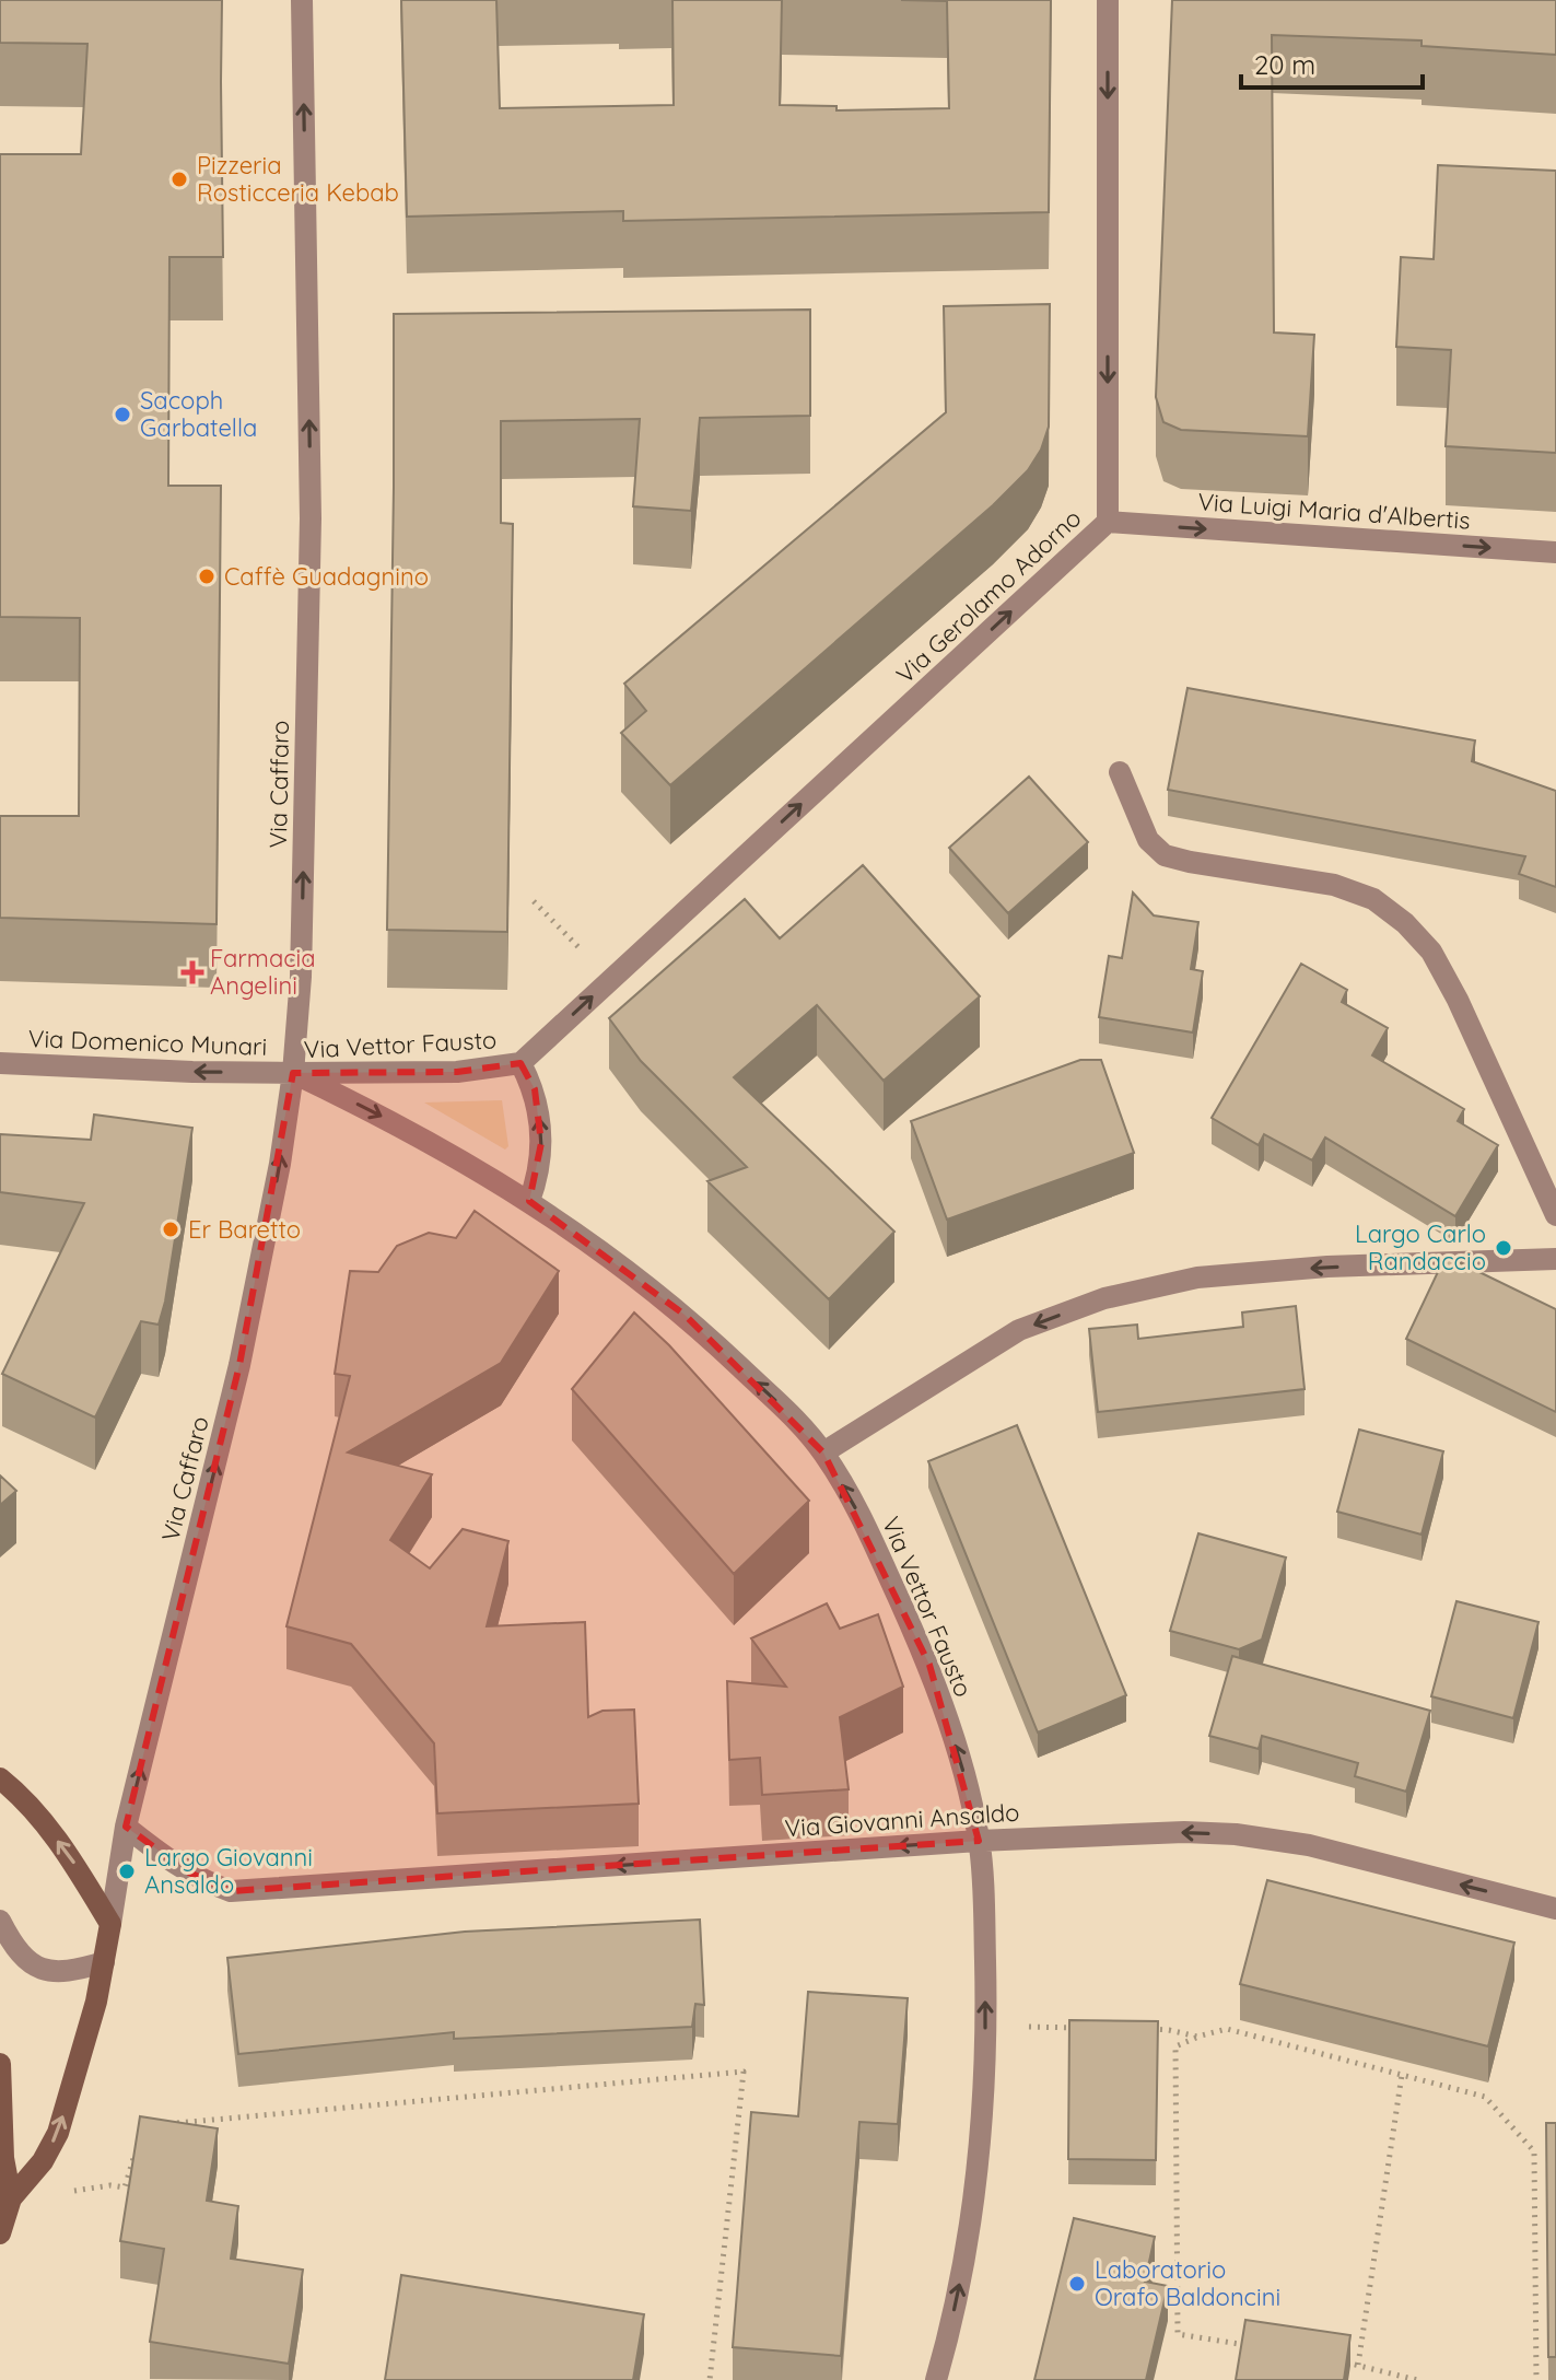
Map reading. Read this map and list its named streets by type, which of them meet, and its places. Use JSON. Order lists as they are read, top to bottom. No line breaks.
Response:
{"streets":{"street":["Via Luigi Maria d'Albertis","Via Gerolamo Adorno","Via Caffaro","Via Domenico Munari","Via Vettor Fausto","Via Giovanni Ansaldo"]},"crossings":[["Via Luigi Maria d'Albertis","Via Gerolamo Adorno"],["Via Gerolamo Adorno","Via Vettor Fausto"],["Via Caffaro","Via Domenico Munari"],["Via Caffaro","Via Vettor Fausto"],["Via Caffaro","Via Giovanni Ansaldo"],["Via Domenico Munari","Via Vettor Fausto"],["Via Vettor Fausto","Via Giovanni Ansaldo"]],"one_way":["Via Luigi Maria d'Albertis","Via Caffaro","Via Domenico Munari","Via Giovanni Ansaldo"],"places":{"other":["Pizzeria Rosticceria Kebab","Sacoph Garbatella","Caffè Guadagnino","Er Baretto","Largo Carlo Randaccio","Largo Giovanni Ansaldo","Laboratorio Orafo Baldoncini"],"health":["Farmacia Angelini"]},"scale_bar":"20 m"}
